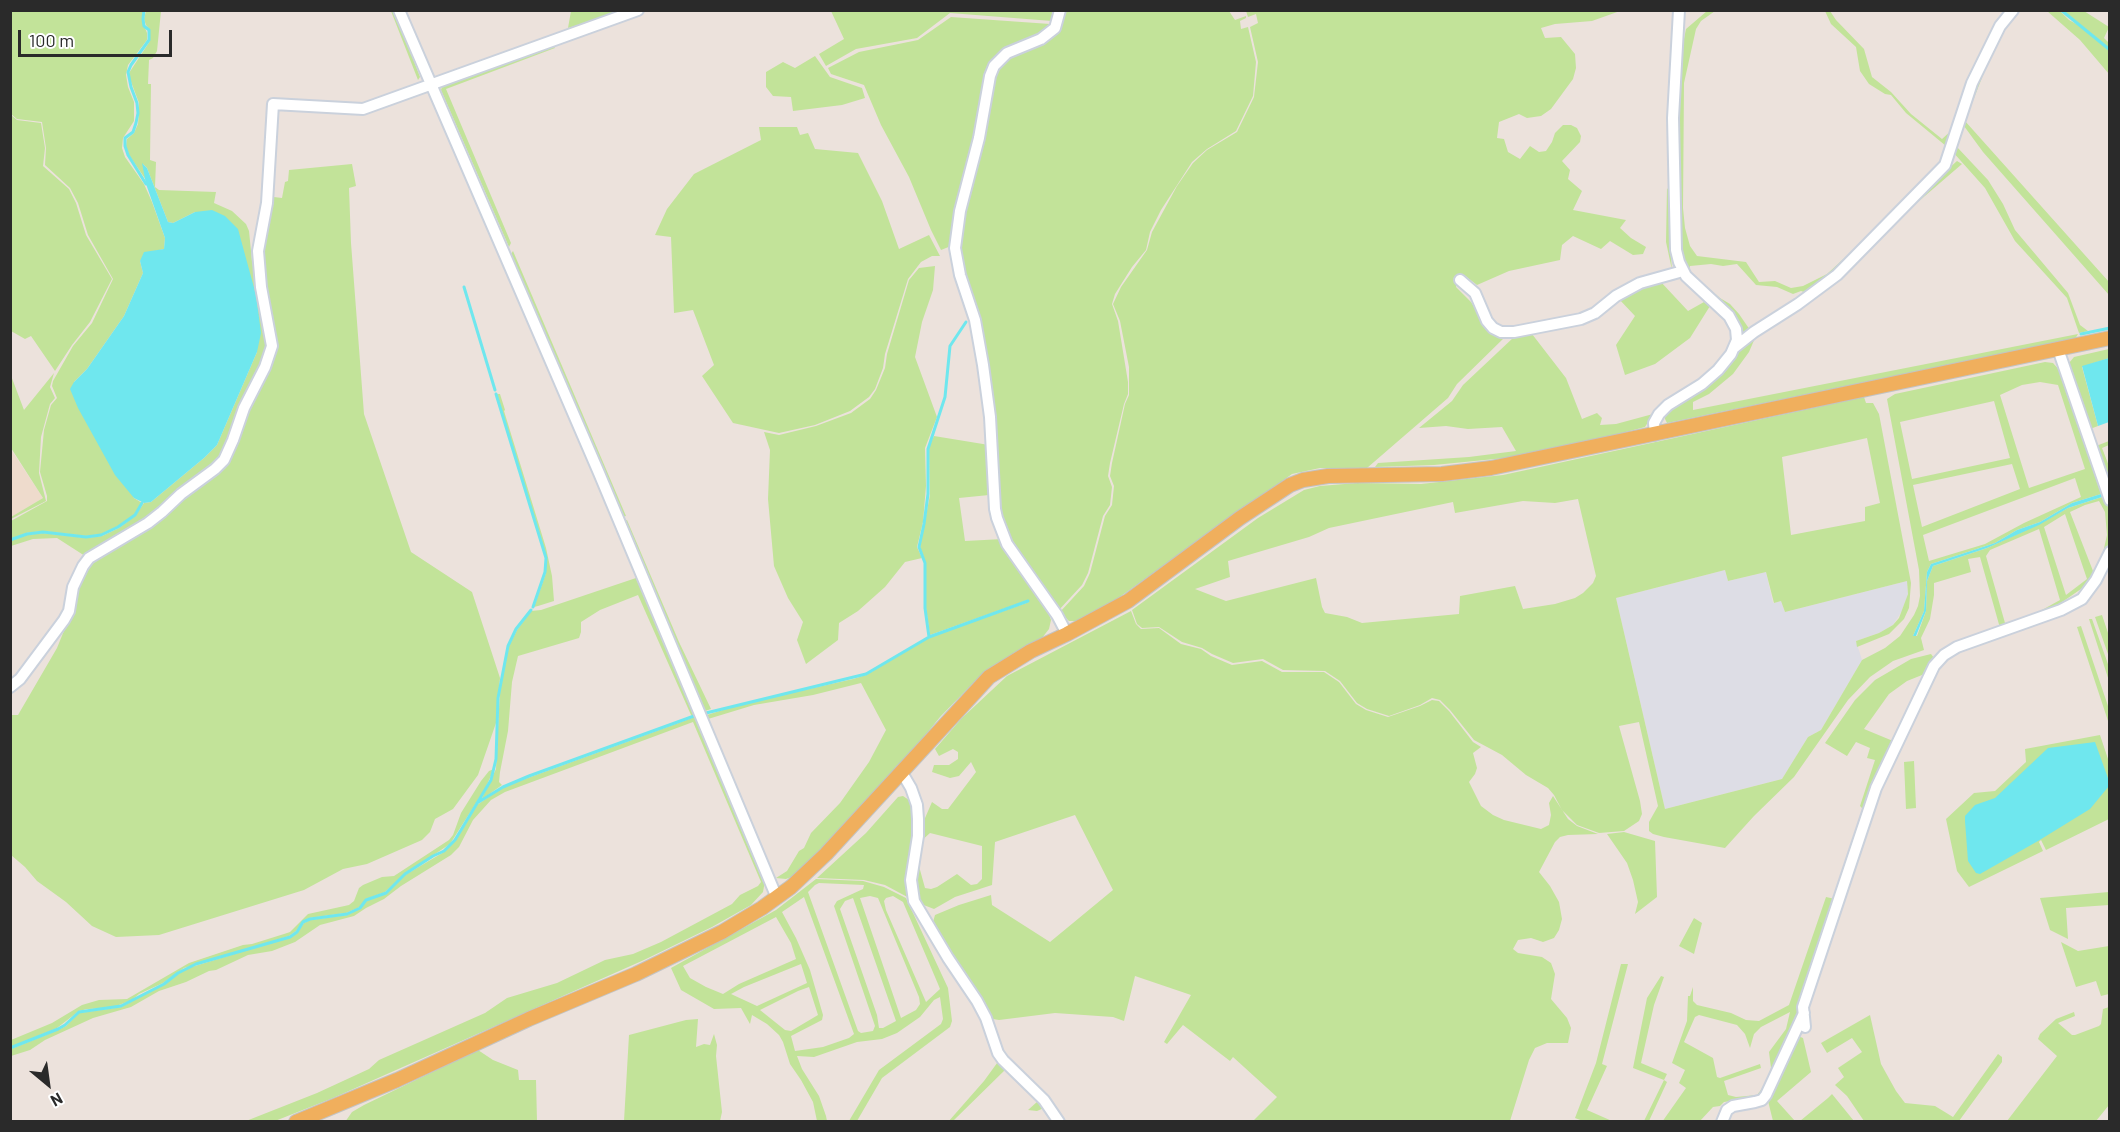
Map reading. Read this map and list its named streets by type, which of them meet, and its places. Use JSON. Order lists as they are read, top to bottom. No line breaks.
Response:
{"scale_bar":"100 m","north":"bottom right"}
